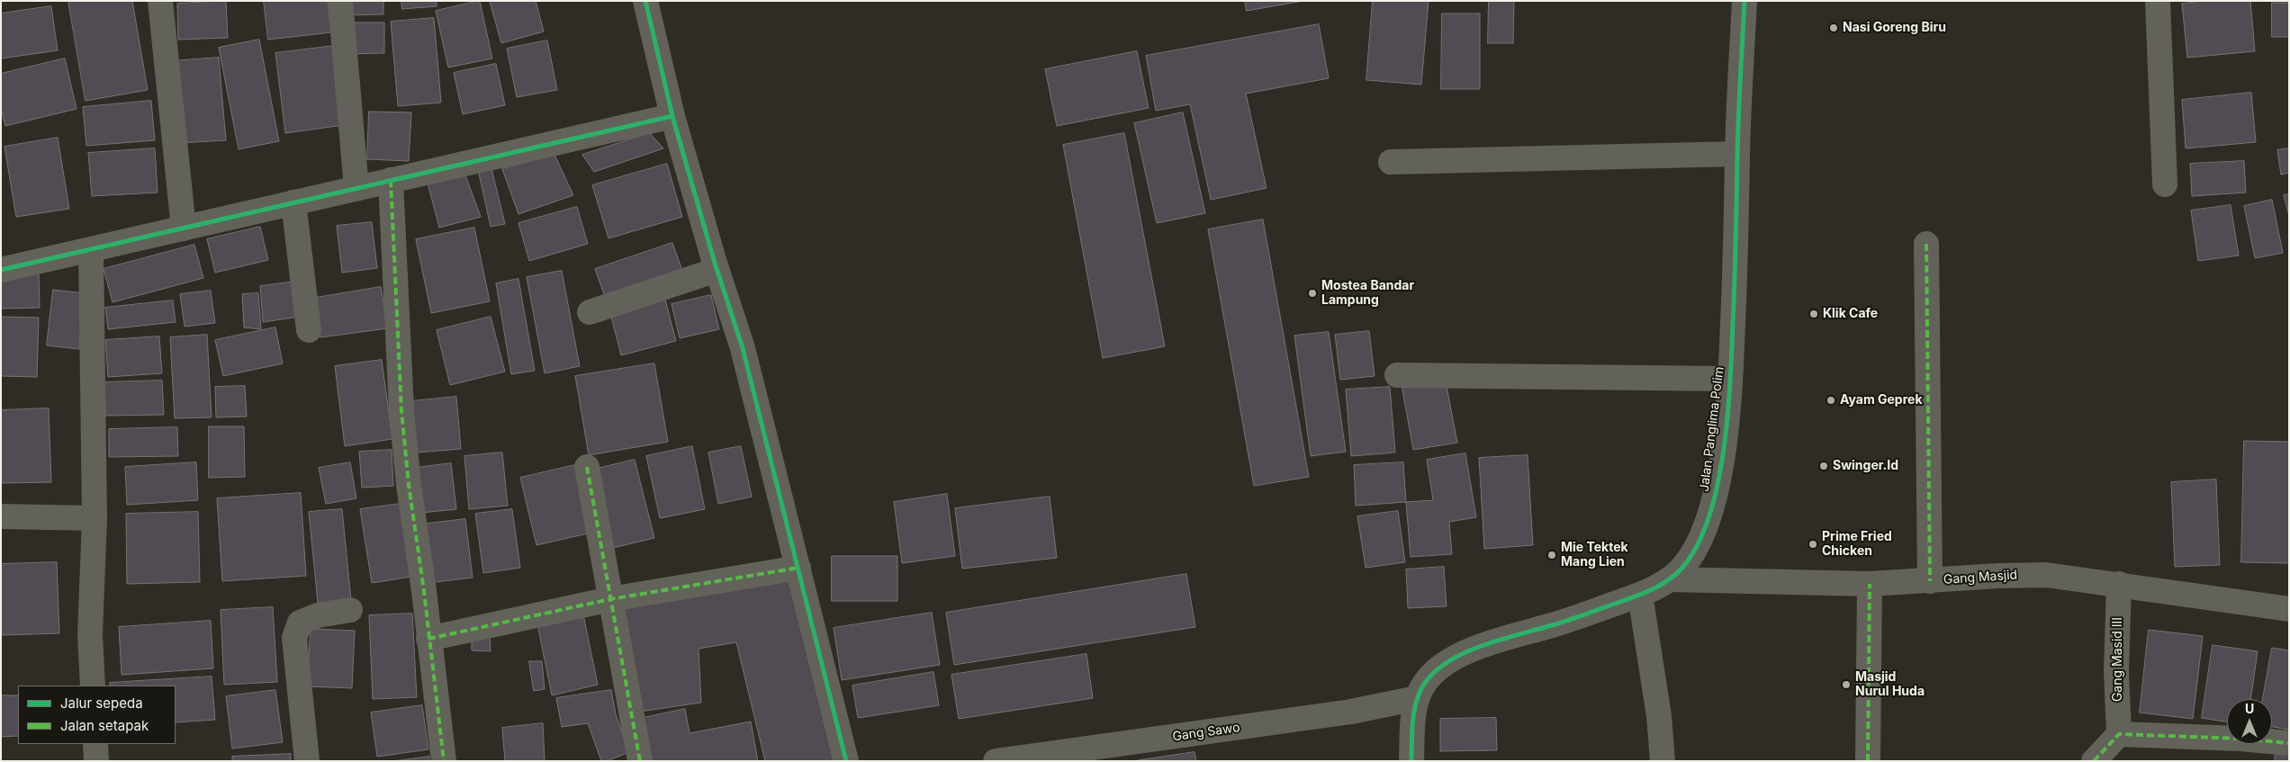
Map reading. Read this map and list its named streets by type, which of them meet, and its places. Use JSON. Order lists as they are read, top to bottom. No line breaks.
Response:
{"streets":{"street":["Jalan Panglima Polim","Gang Masjid","Gang Masid III","Gang Sawo"]},"crossings":[["Jalan Panglima Polim","Gang Masjid"],["Jalan Panglima Polim","Gang Sawo"],["Gang Masjid","Gang Masid III"]],"places":["Nasi Goreng Biru","Mostea Bandar Lampung","Klik Cafe","Ayam Geprek","Swinger.Id","Prime Fried Chicken","Mie Tektek Mang Lien","Masjid Nurul Huda"],"legend":["Jalur sepeda","Jalan setapak"],"north":"top"}
